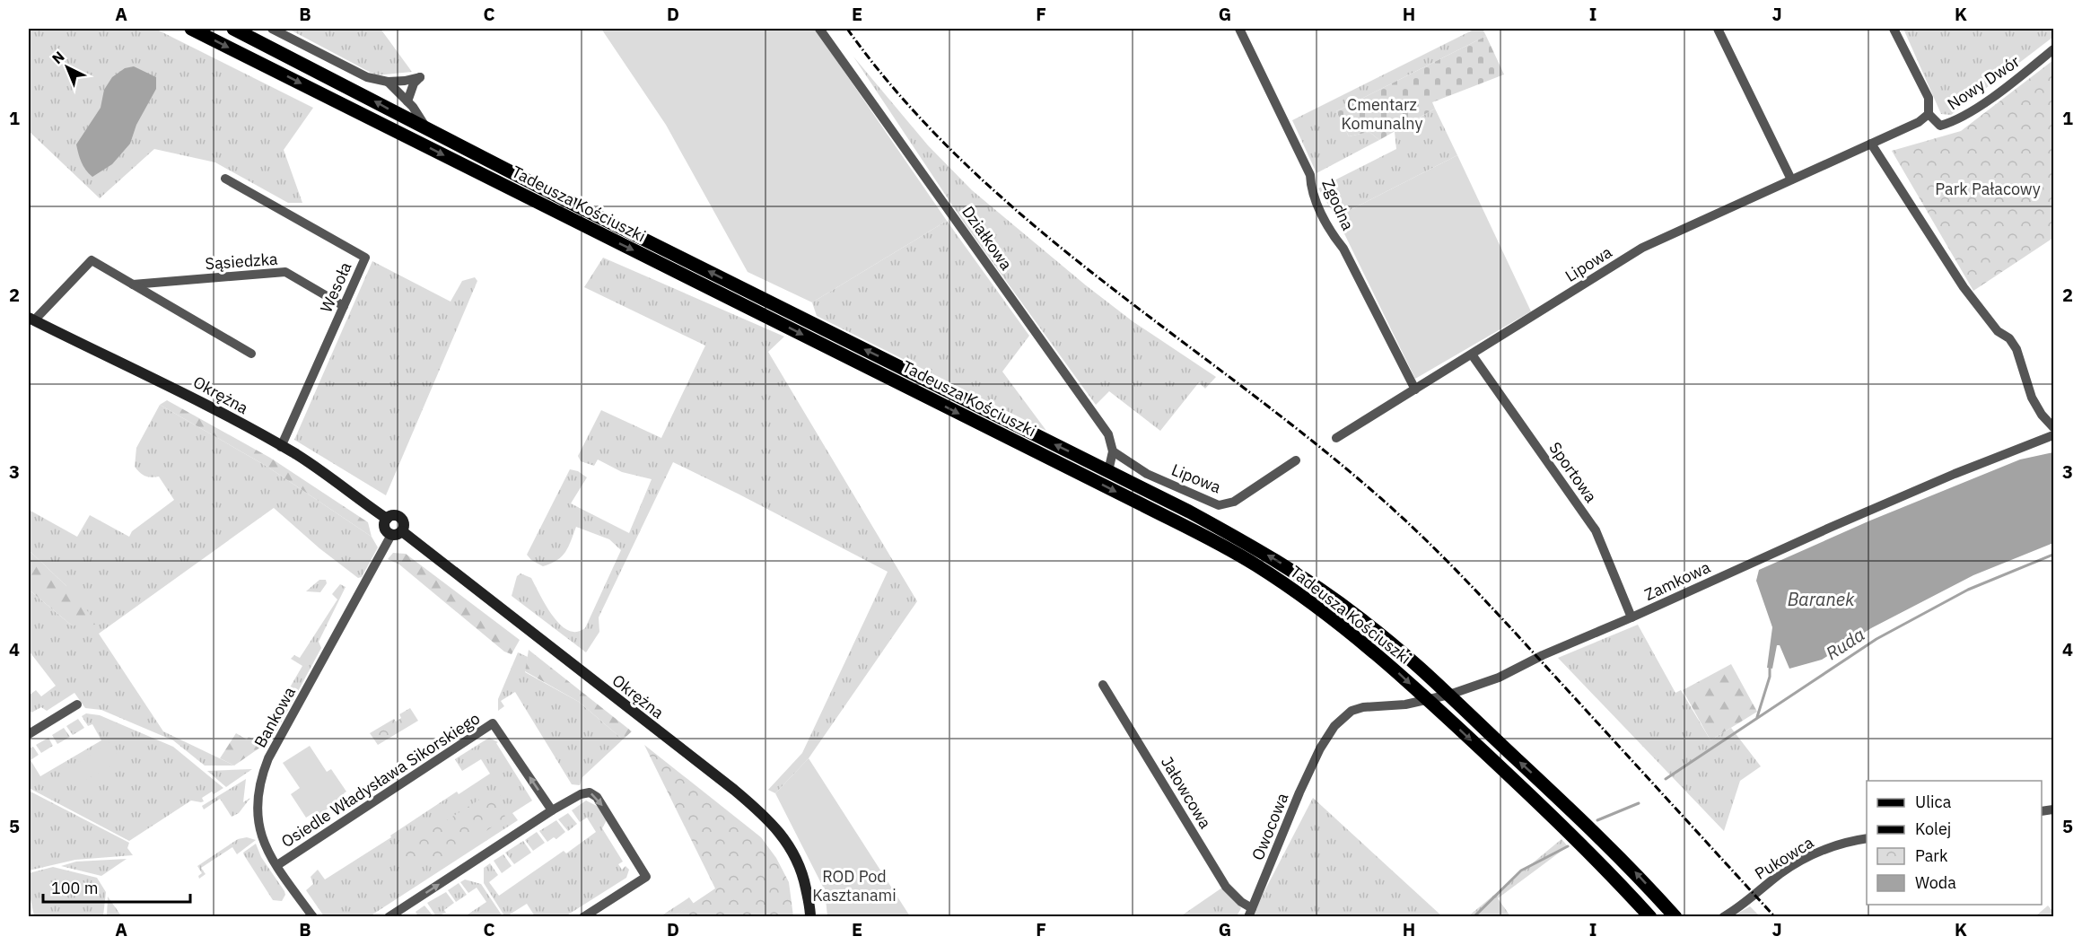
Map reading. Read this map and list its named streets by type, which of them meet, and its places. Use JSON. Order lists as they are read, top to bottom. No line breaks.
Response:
{"streets":{"main road":["Tadeusza Kościuszki"],"street":["Nowy Dwór","Zgodna","Działkowa","Sąsiedzka","Lipowa","Wesoła","Okrężna","Sportowa","Zamkowa","Bankowa","Osiedle Władysława Sikorskiego","Jałowcowa","Owocowa","Pukowca"]},"crossings":[["Nowy Dwór","Lipowa"],["Tadeusza Kościuszki","Zamkowa"],["Zgodna","Lipowa"],["Działkowa","Lipowa"],["Sąsiedzka","Wesoła"],["Lipowa","Sportowa"],["Wesoła","Okrężna"],["Okrężna","Bankowa"],["Sportowa","Zamkowa"],["Zamkowa","Owocowa"],["Bankowa","Osiedle Władysława Sikorskiego"],["Jałowcowa","Owocowa"]],"water":["Baranek","Ruda"],"parks":["Cmentarz Komunalny","Park Pałacowy","ROD Pod Kasztanami"],"legend":["Ulica","Kolej","Park","Woda"],"scale_bar":"100 m","north":"top left","grid":{"columns":["A","B","C","D","E","F","G","H","I","J","K"],"rows":["1","2","3","4","5"]}}
